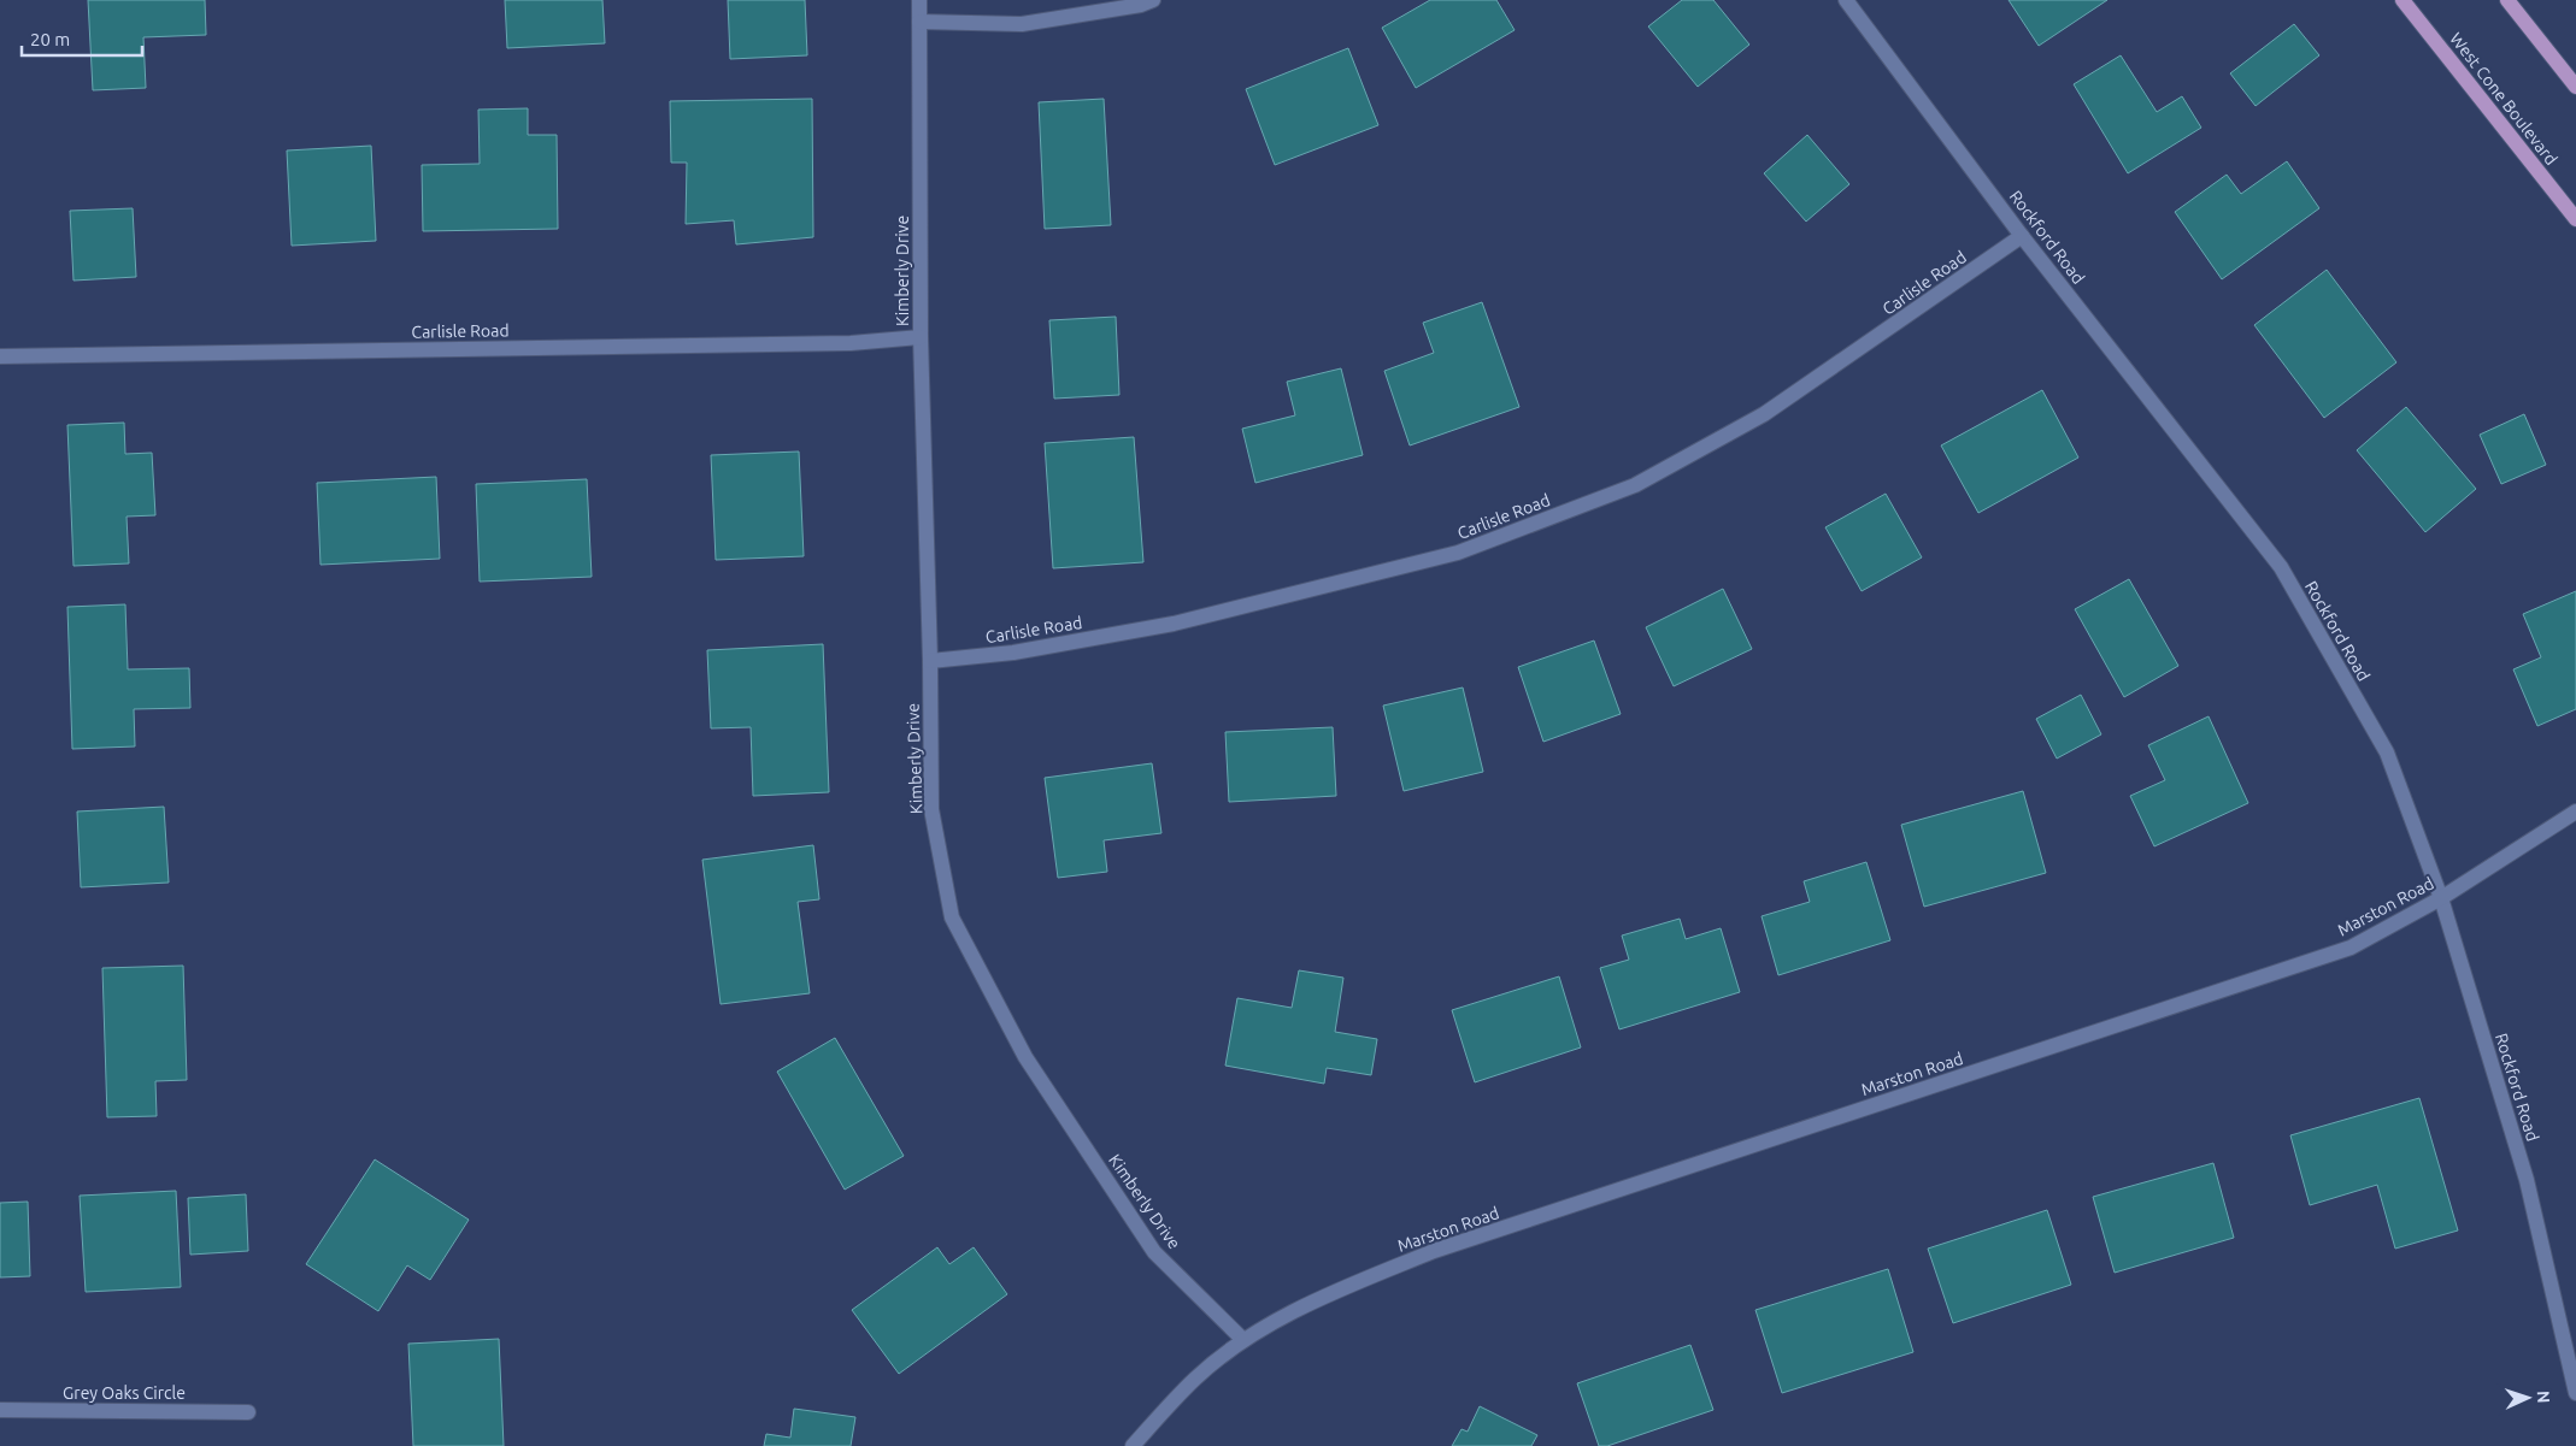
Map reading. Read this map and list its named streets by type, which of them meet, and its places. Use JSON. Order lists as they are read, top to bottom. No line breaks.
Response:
{"streets":{"main road":["West Cone Boulevard"],"street":["Rockford Road","Kimberly Drive","Carlisle Road","Marston Road","Grey Oaks Circle"]},"crossings":[["Rockford Road","Carlisle Road"],["Rockford Road","Marston Road"],["Kimberly Drive","Carlisle Road"],["Kimberly Drive","Marston Road"]],"scale_bar":"20 m","north":"right"}
